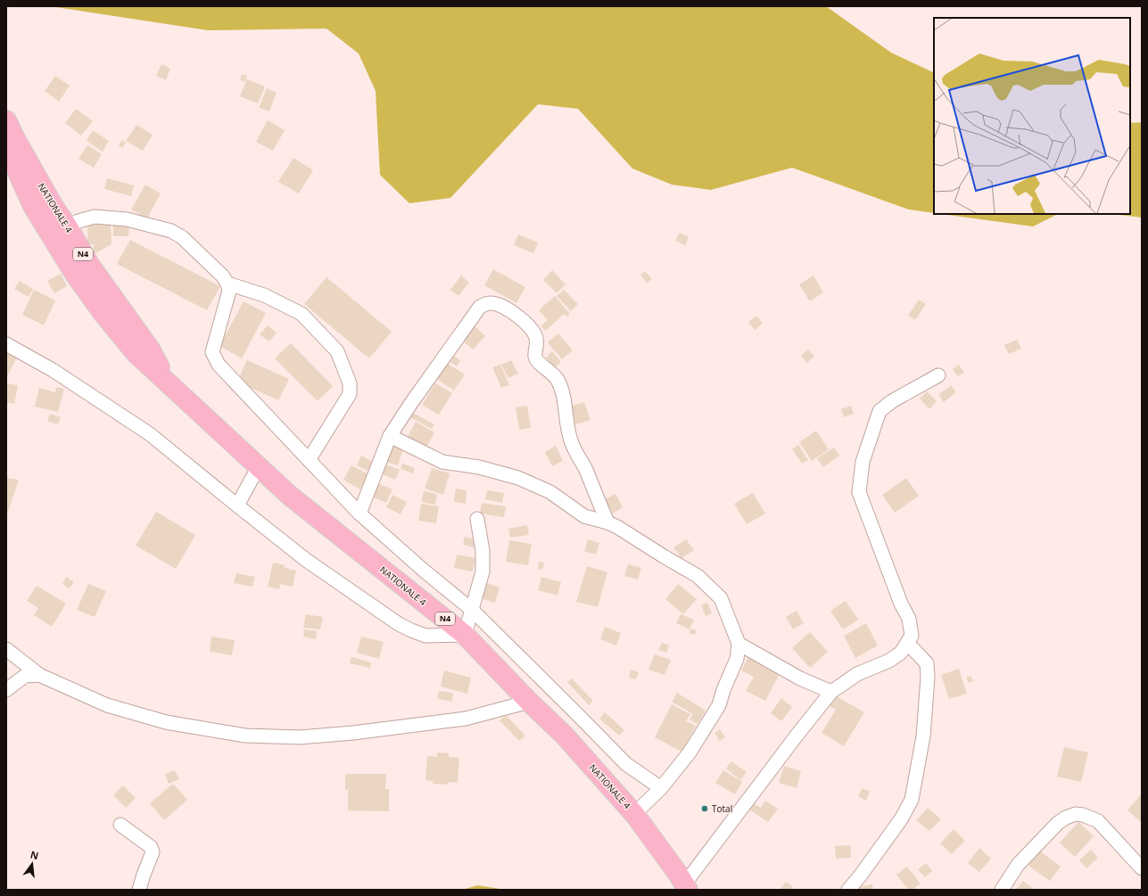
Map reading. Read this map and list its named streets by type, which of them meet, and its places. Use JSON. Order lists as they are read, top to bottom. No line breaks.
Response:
{"streets":{"highway":["NATIONALE 4","N4"]},"places":["Total"],"north":"top"}
